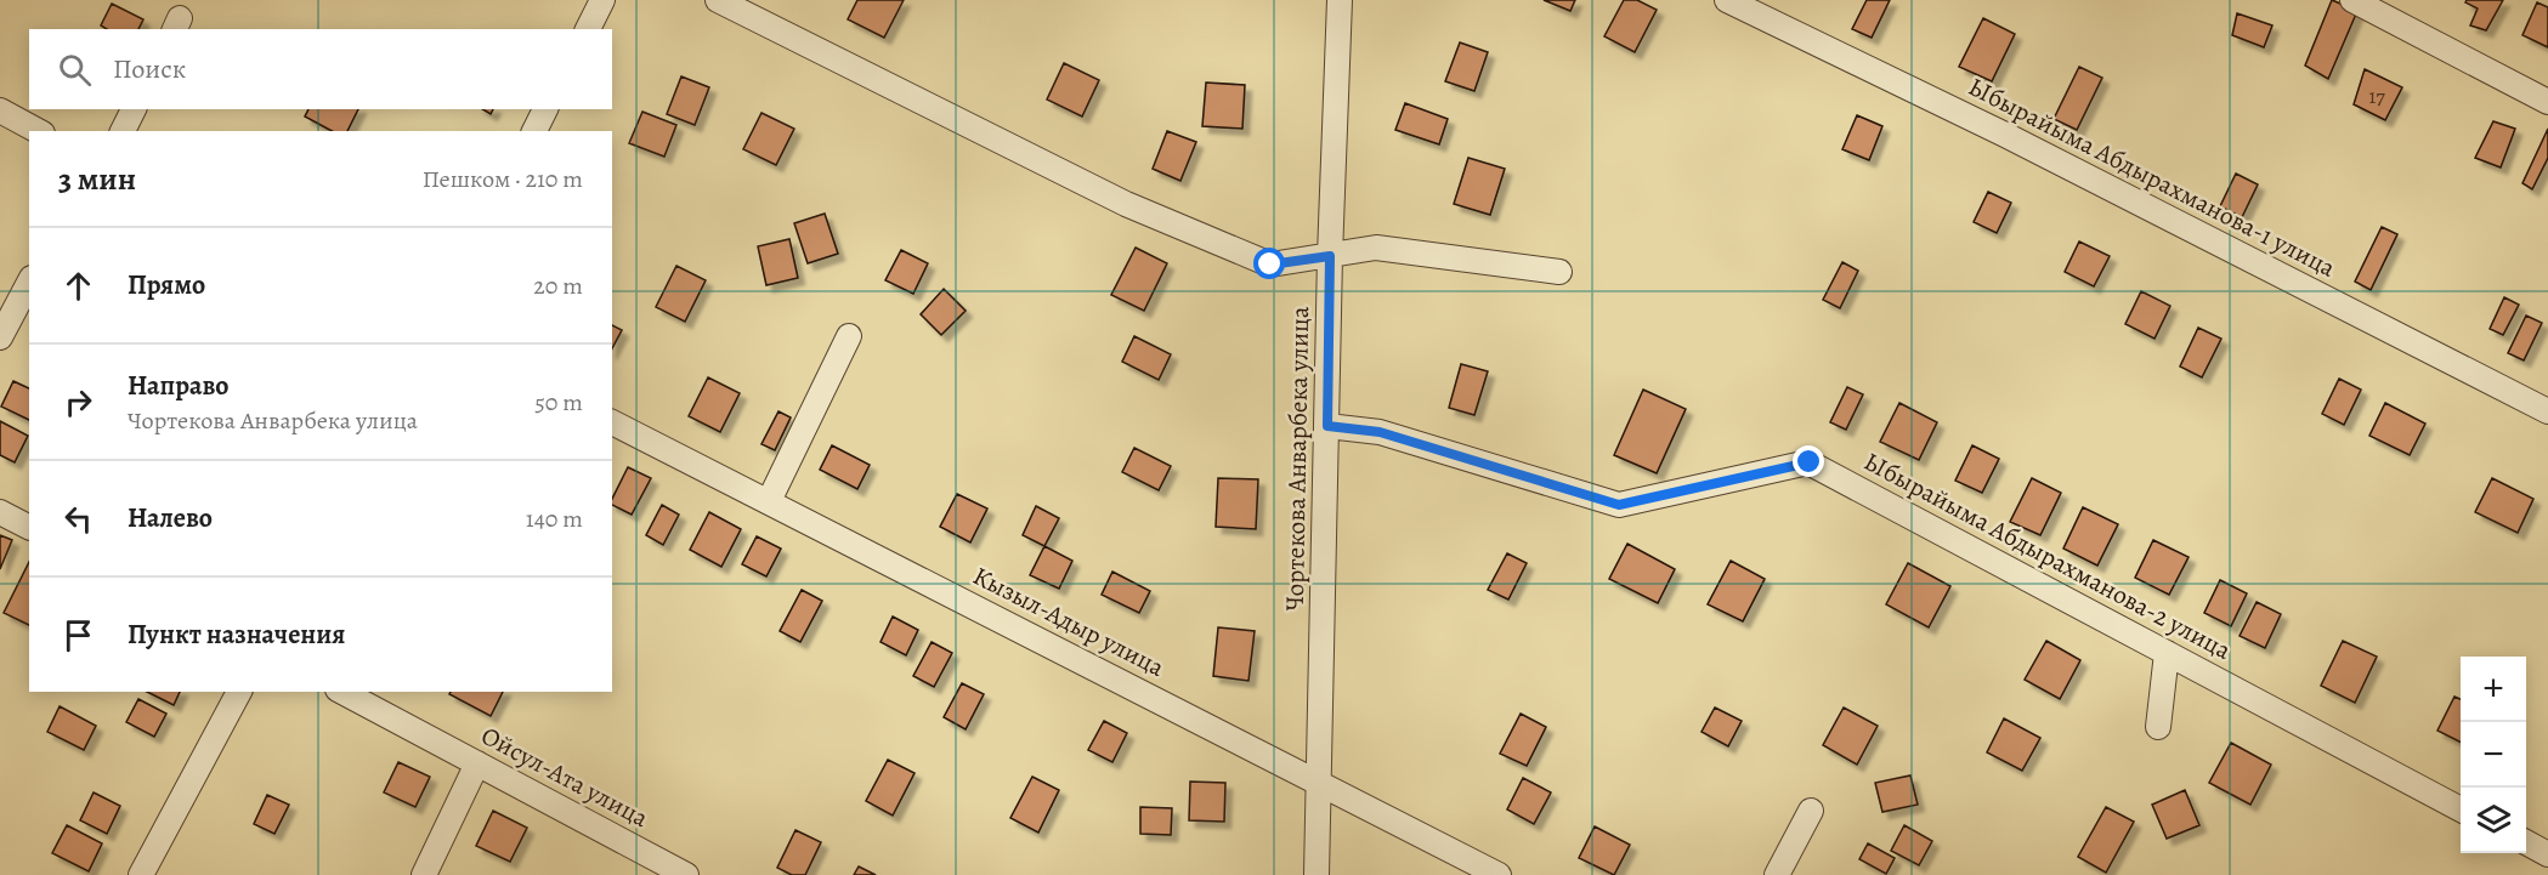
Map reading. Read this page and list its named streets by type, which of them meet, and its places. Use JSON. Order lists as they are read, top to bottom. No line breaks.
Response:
{"streets":{"street":["Ыбырайыма Абдырахманова-1 улица","Чортекова Анварбека улица","Ыбырайыма Абдырахманова-2 улица","Кызыл-Адыр улица","Ойсул-Ата улица"]},"crossings":[["Чортекова Анварбека улица","Ыбырайыма Абдырахманова-2 улица"],["Чортекова Анварбека улица","Кызыл-Адыр улица"]],"house_numbers":["17"],"page":{"search":"Поиск","heading":["3 мин","Пешком · 210 m"],"list":[["Прямо","20 m"],["Направо","Чортекова Анварбека улица","50 m"],["Налево","140 m"],"Пункт назначения"],"map_buttons":["+","−"]}}
